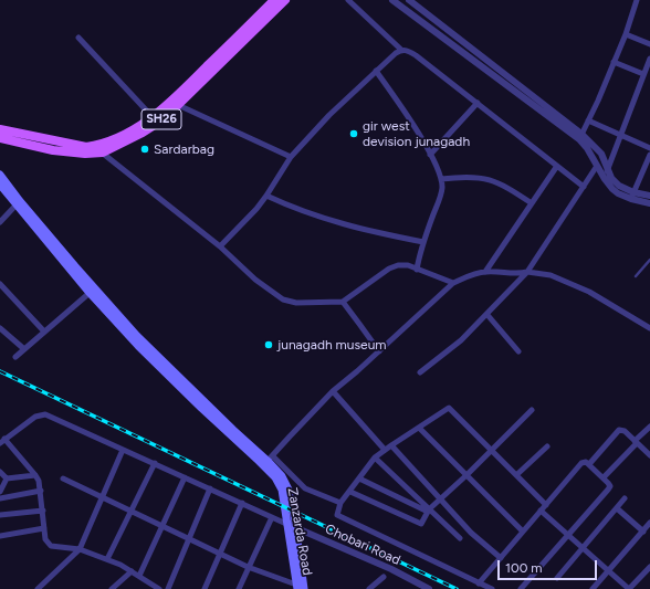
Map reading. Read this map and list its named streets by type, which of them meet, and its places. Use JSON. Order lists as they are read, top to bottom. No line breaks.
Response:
{"streets":{"main road":["SH26","Zanzarda Road"],"street":["Chobari Road"]},"crossings":[["Zanzarda Road","Chobari Road"]],"places":["gir west devision junagadh","Sardarbag","junagadh museum"],"scale_bar":"100 m"}
